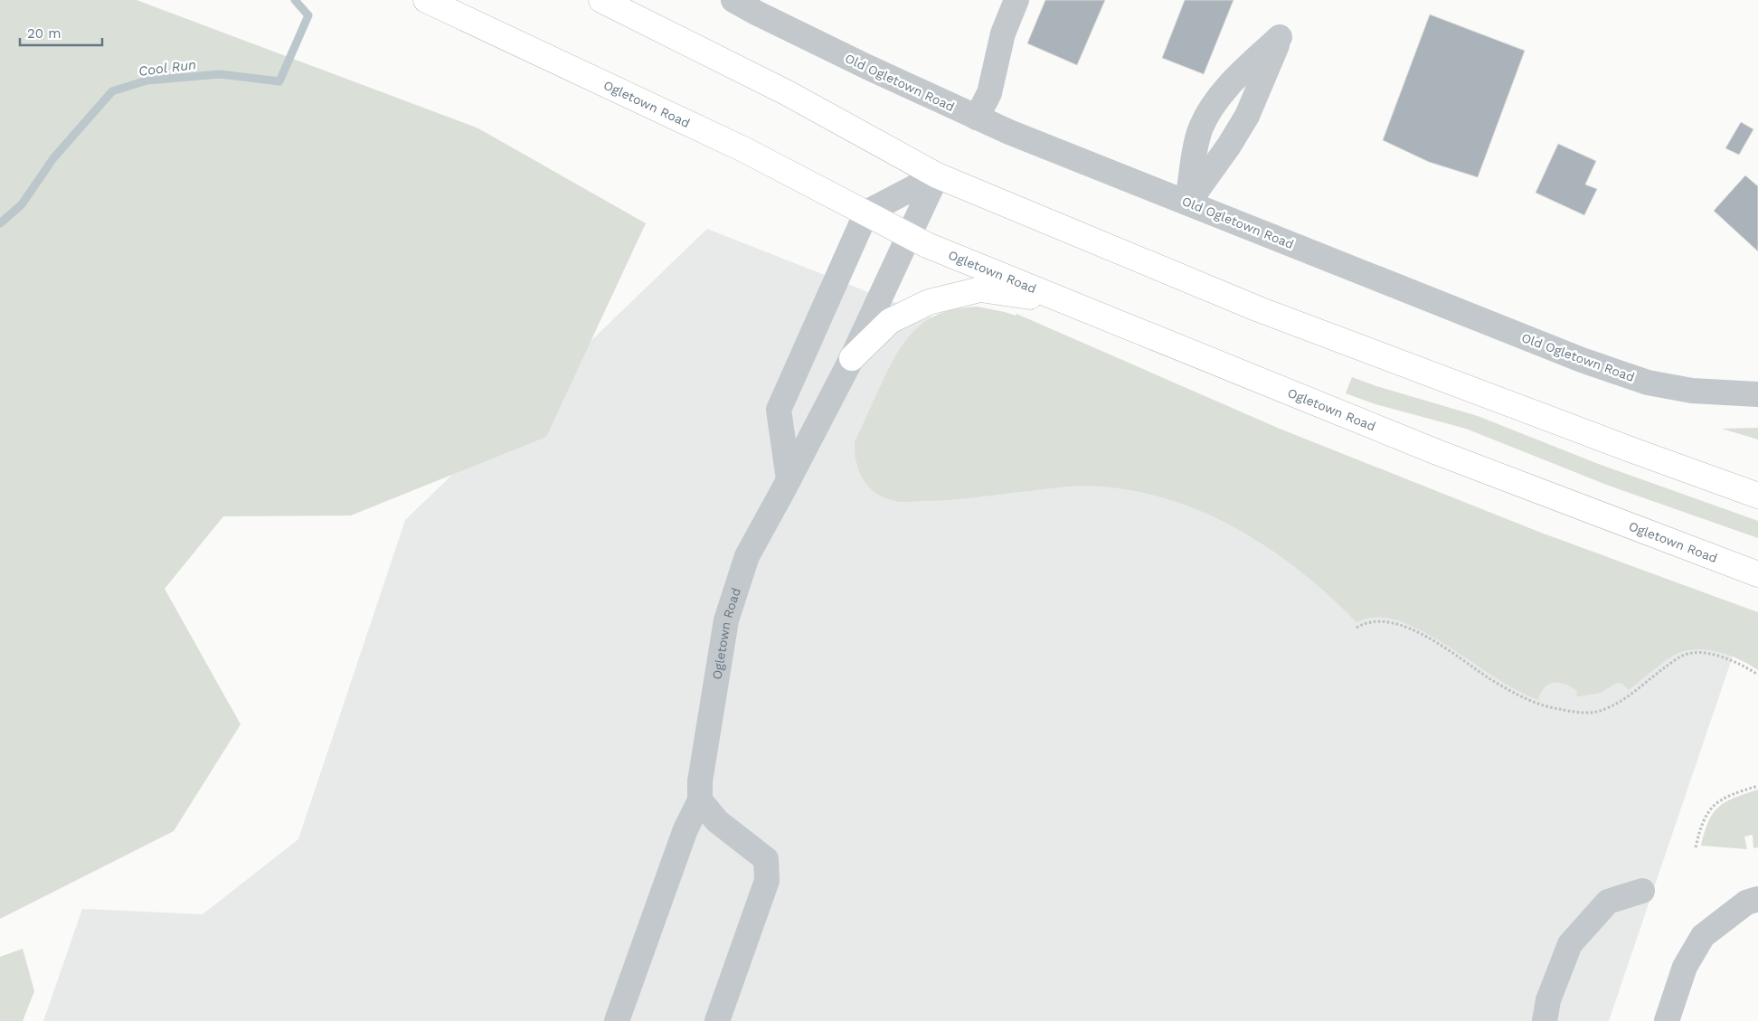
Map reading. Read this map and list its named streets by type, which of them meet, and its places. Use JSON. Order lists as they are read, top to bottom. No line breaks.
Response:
{"streets":{"main road":["Ogletown Road"],"street":["Old Ogletown Road"]},"water":["Cool Run"],"scale_bar":"20 m"}
